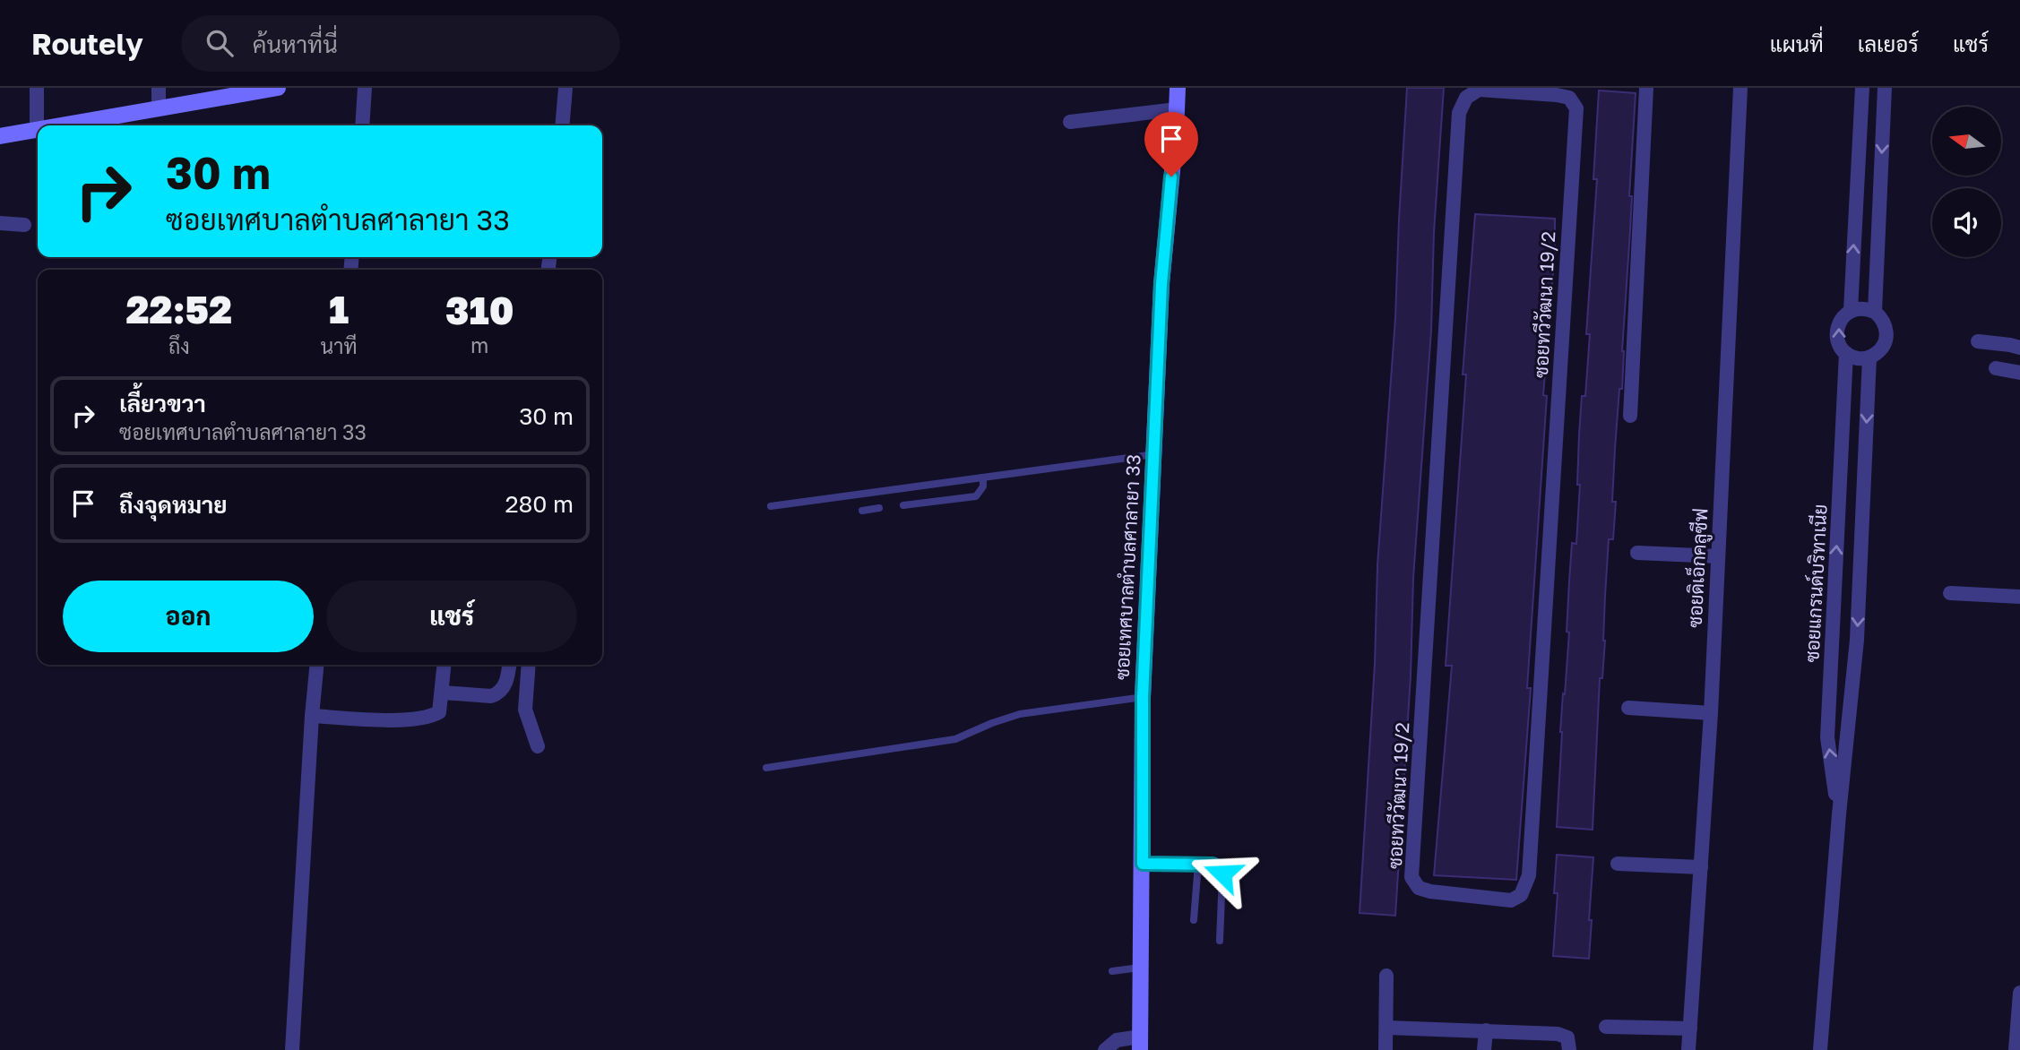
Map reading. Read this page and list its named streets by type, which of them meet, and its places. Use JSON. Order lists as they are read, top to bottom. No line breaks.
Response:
{"streets":{"street":["ซอยทวีวัฒนา 19/2","ซอยเทศบาลตำบลศาลายา 33","ซอยดิเอ็กคลูซีฟ","ซอยแกรนด์บริทาเนีย"]},"north":"left","page":{"header":"Routely","search":"ค้นหาที่นี่","nav":["แผนที่","เลเยอร์","แชร์"],"turn":["30 m","ซอยเทศบาลตำบลศาลายา 33"],"eta":["22:52","ถึง","1","นาที","310","m"],"list":[{"name":"เลี้ยวขวา","note":"ซอยเทศบาลตำบลศาลายา 33","value":"30 m"},{"name":"ถึงจุดหมาย","value":"280 m"}],"buttons":["ออก","แชร์"]}}
